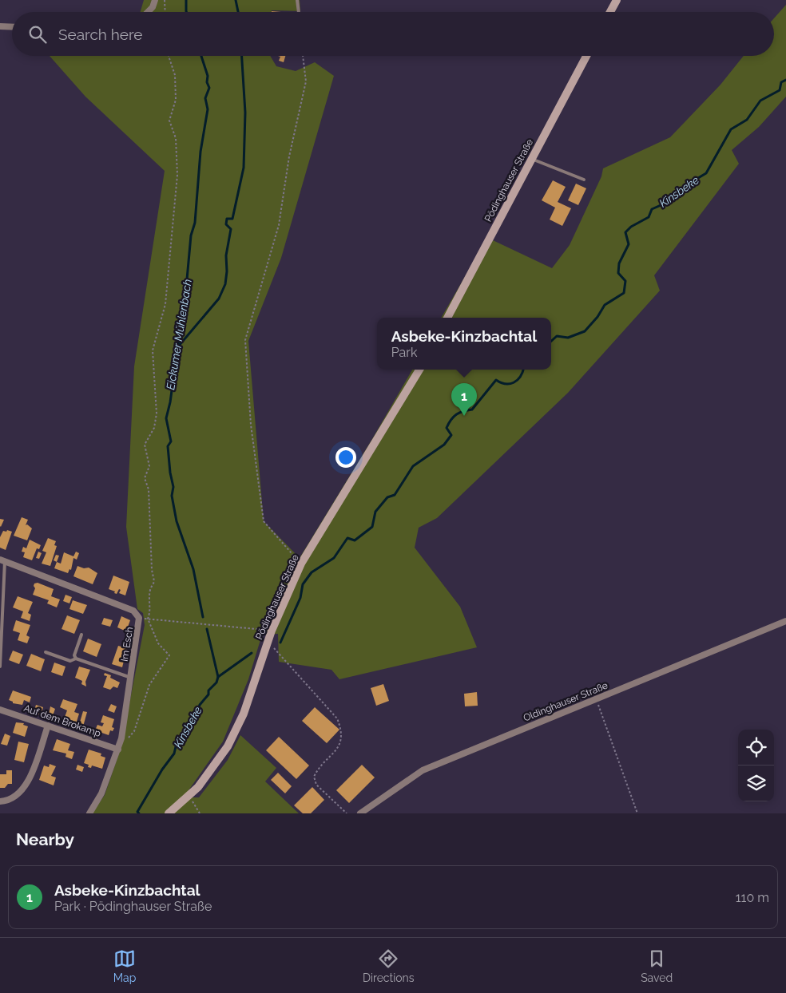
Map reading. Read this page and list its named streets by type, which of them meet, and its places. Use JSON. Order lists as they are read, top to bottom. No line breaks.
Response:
{"streets":{"street":["Pödinghauser Straße","Im Esch","Oldinghauser Straße","Auf dem Brokamp"]},"crossings":[["Im Esch","Auf dem Brokamp"]],"water":["Kinsbeke","Eickumer Mühlenbach"],"page":{"search":"Search here","popup":["Asbeke-Kinzbachtal","Park"],"pins":"1","heading":"Nearby","list":[{"mark":"1","name":"Asbeke-Kinzbachtal","note":"Park · Pödinghauser Straße","value":"110 m"}],"nav":["Map","Directions","Saved"]}}
